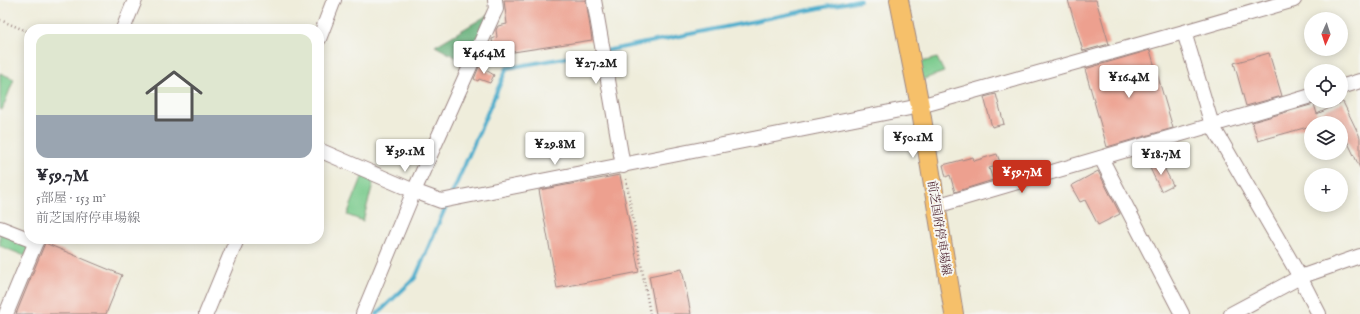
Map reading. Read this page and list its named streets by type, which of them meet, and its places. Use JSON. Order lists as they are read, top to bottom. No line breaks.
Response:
{"streets":{"main road":["前芝国府停車場線"]},"north":"bottom","page":{"map_buttons":"+","list":[{"name":"¥59.7M","note":"5部屋 · 153 m² · 前芝国府停車場線"}],"price":["¥46.4M","¥27.2M","¥16.4M","¥50.1M","¥29.8M","¥39.1M","¥18.7M","¥59.7M"]}}
